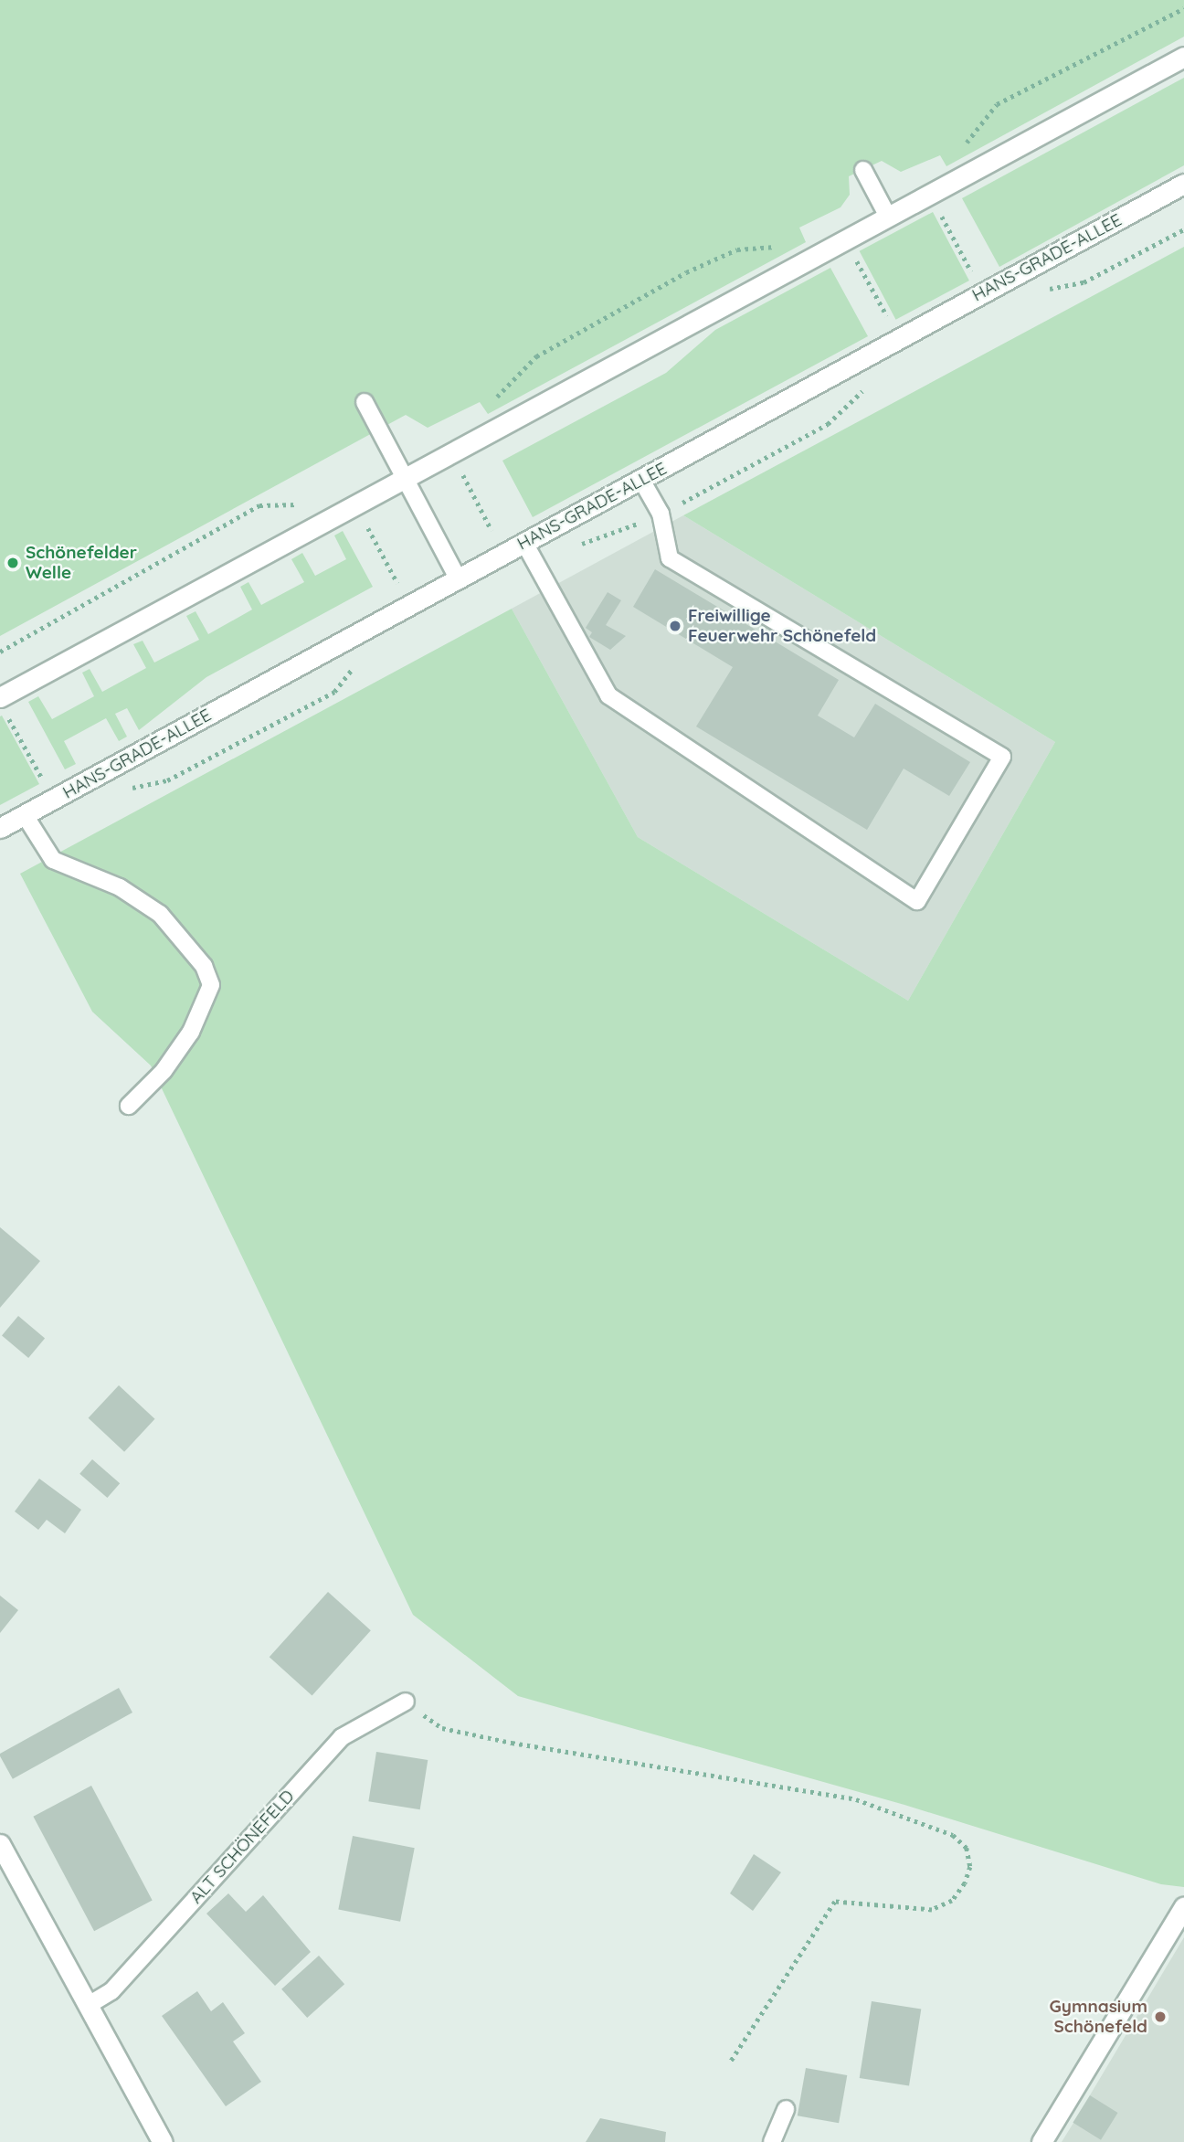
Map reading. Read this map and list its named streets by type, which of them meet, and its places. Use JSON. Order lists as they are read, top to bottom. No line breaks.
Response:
{"streets":{"street":["HANS-GRADE-ALLEE"],"lane":["ALT SCHÖNEFELD"]},"places":["Schönefelder Welle","Freiwillige Feuerwehr Schönefeld","Gymnasium Schönefeld"]}
